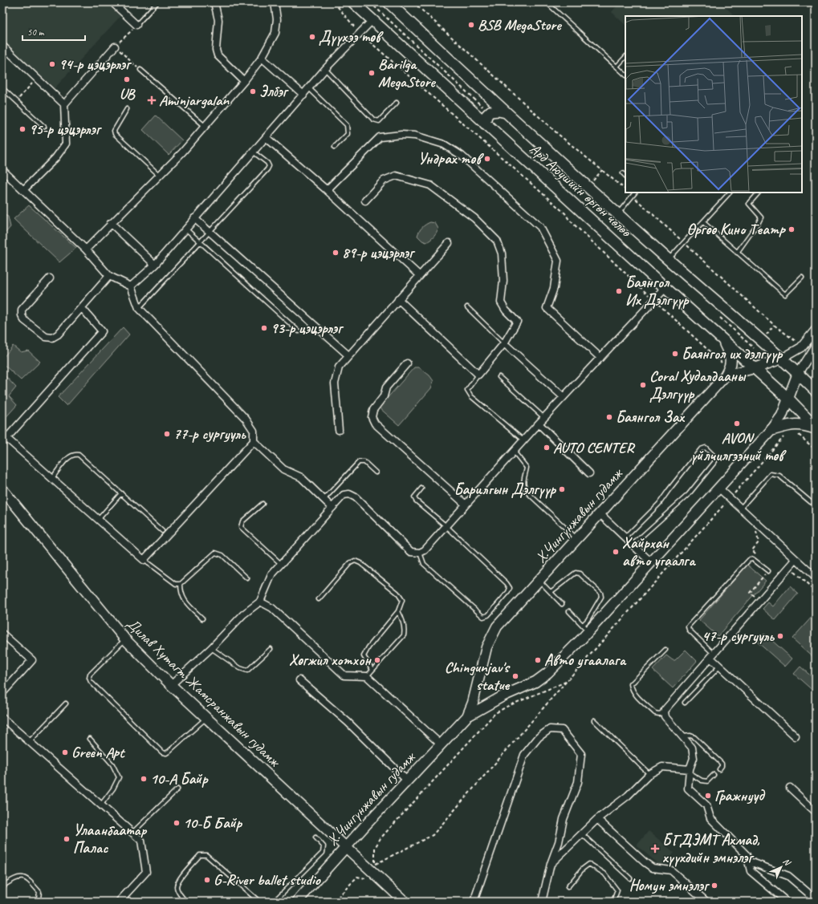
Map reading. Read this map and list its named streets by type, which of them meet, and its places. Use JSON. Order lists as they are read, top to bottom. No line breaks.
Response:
{"streets":{"main road":["Ард Аюушийн өргөн чөлөө","Х.Чингүнжавын гудамж","Дилав Хутагт Жамсранжавын гудамж"]},"crossings":[["Ард Аюушийн өргөн чөлөө","Х.Чингүнжавын гудамж"],["Х.Чингүнжавын гудамж","Дилав Хутагт Жамсранжавын гудамж"]],"places":{"other":["BSB MegaStore","Дүүхээ төв","94-р цэцэрлэг","Barilga MegaStore","UB","Элбэг","95-р цэцэрлэг","Ундрах төв","Өргөө Кино Театр","89-р цэцэрлэг","Баянгол Их Дэлгүүр","93-р цэцэрлэг","Баянгол их дэлгүүр","Coral Худалдааны Дэлгүүр","Баянгол Зах","AVON үйлчилгээний төв","77-р сургууль","AUTO CENTER","Барилгын Дэлгүүр","Хайрхан авто угаалга","47-р сургууль","Хөгжил хотхон","Авто угаалага","Chingunjav's statue","Green Apt","10-A Байр","Гражнууд","10-Б Байр","Улаанбаатар Палас","G-River ballet studio","Номун эмнэлэг"],"health":["Aminjargalan","БГДЭМТ Ахмад, хүүхдийн эмнэлэг"]},"scale_bar":"50 m","north":"top right"}
